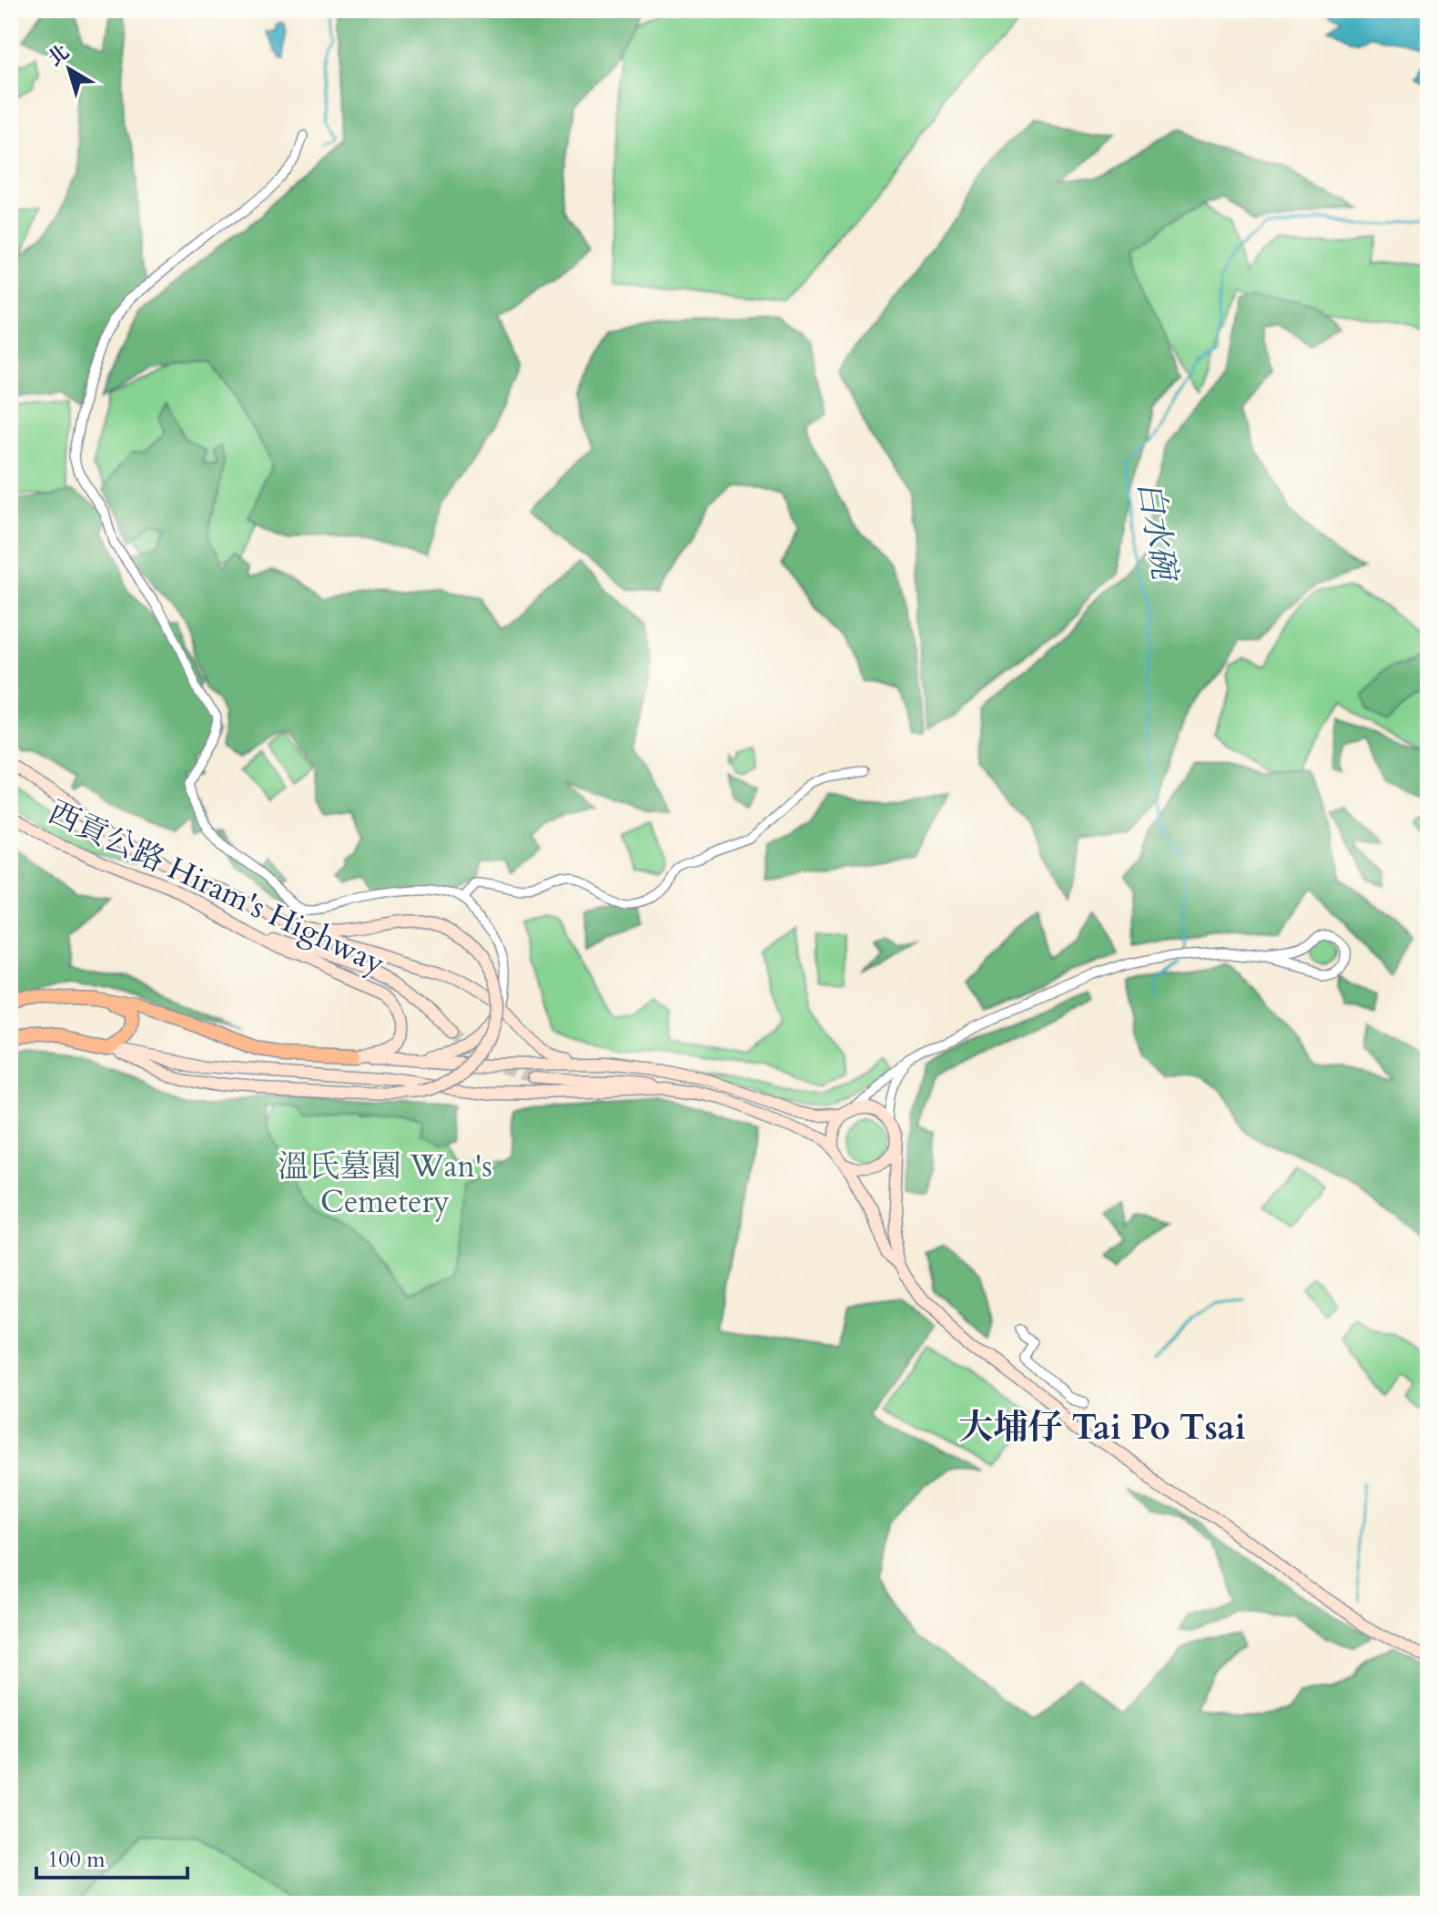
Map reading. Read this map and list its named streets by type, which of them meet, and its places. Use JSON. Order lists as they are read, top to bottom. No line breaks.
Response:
{"streets":{"main road":["西貢公路 Hiram's Highway"]},"districts":["大埔仔 Tai Po Tsai"],"water":["白水碗"],"parks":["溫氏墓園 Wan's Cemetery"],"scale_bar":"100 m","north":"top left"}
